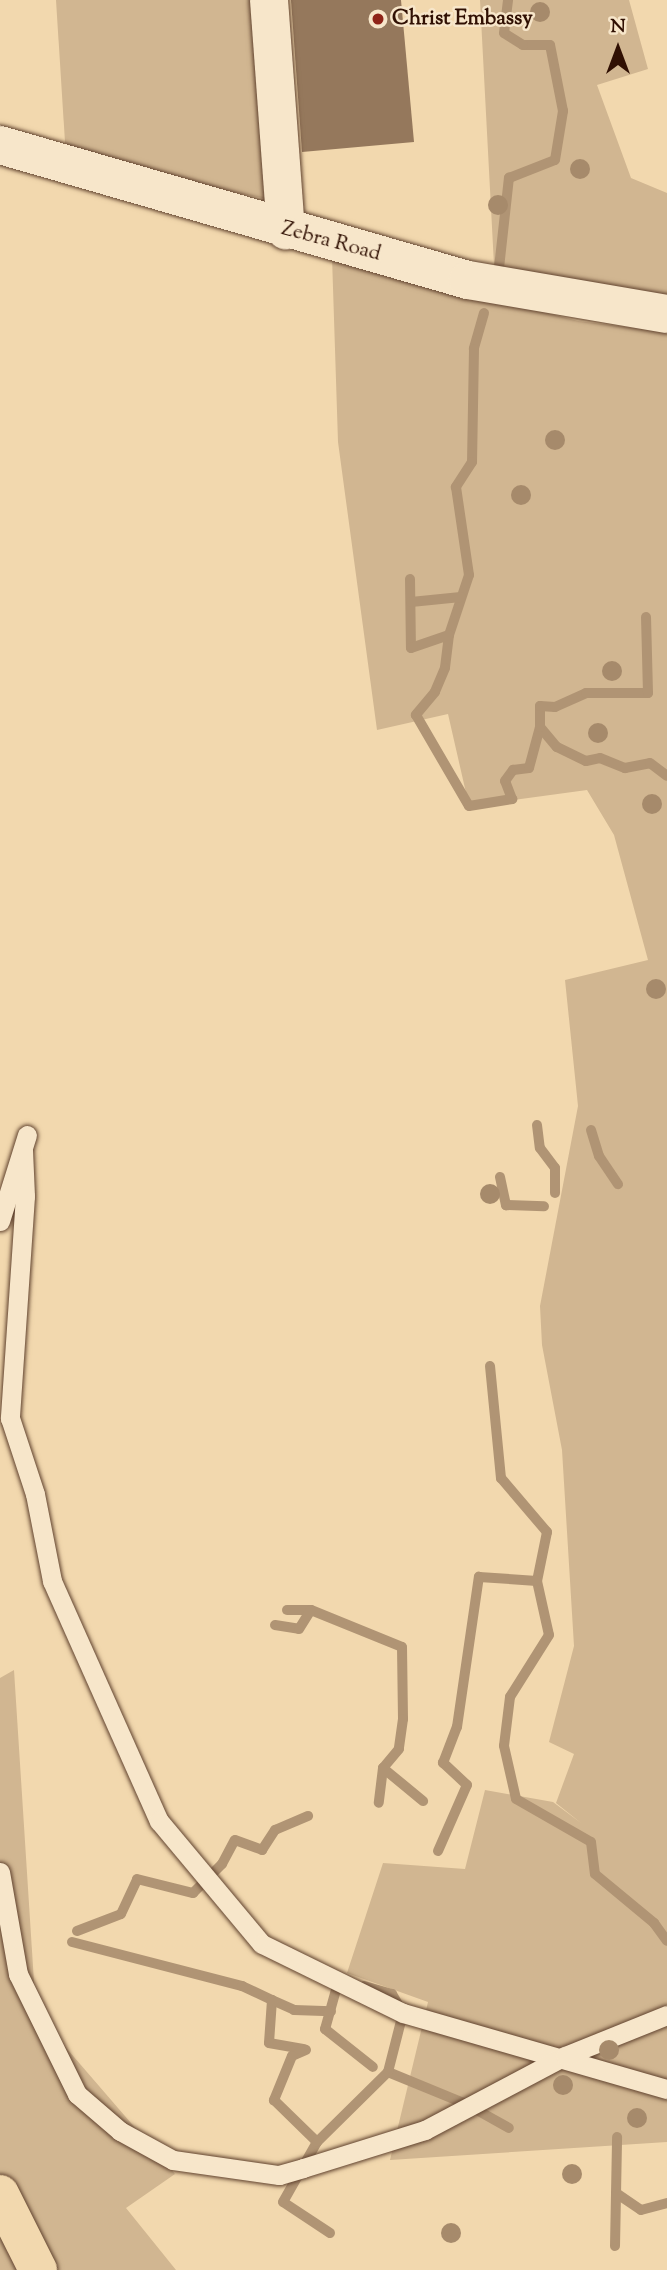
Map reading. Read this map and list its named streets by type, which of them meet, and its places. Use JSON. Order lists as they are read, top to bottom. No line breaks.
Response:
{"streets":{"street":["Zebra Road"]},"places":["Christ Embassy"],"north":"top"}
